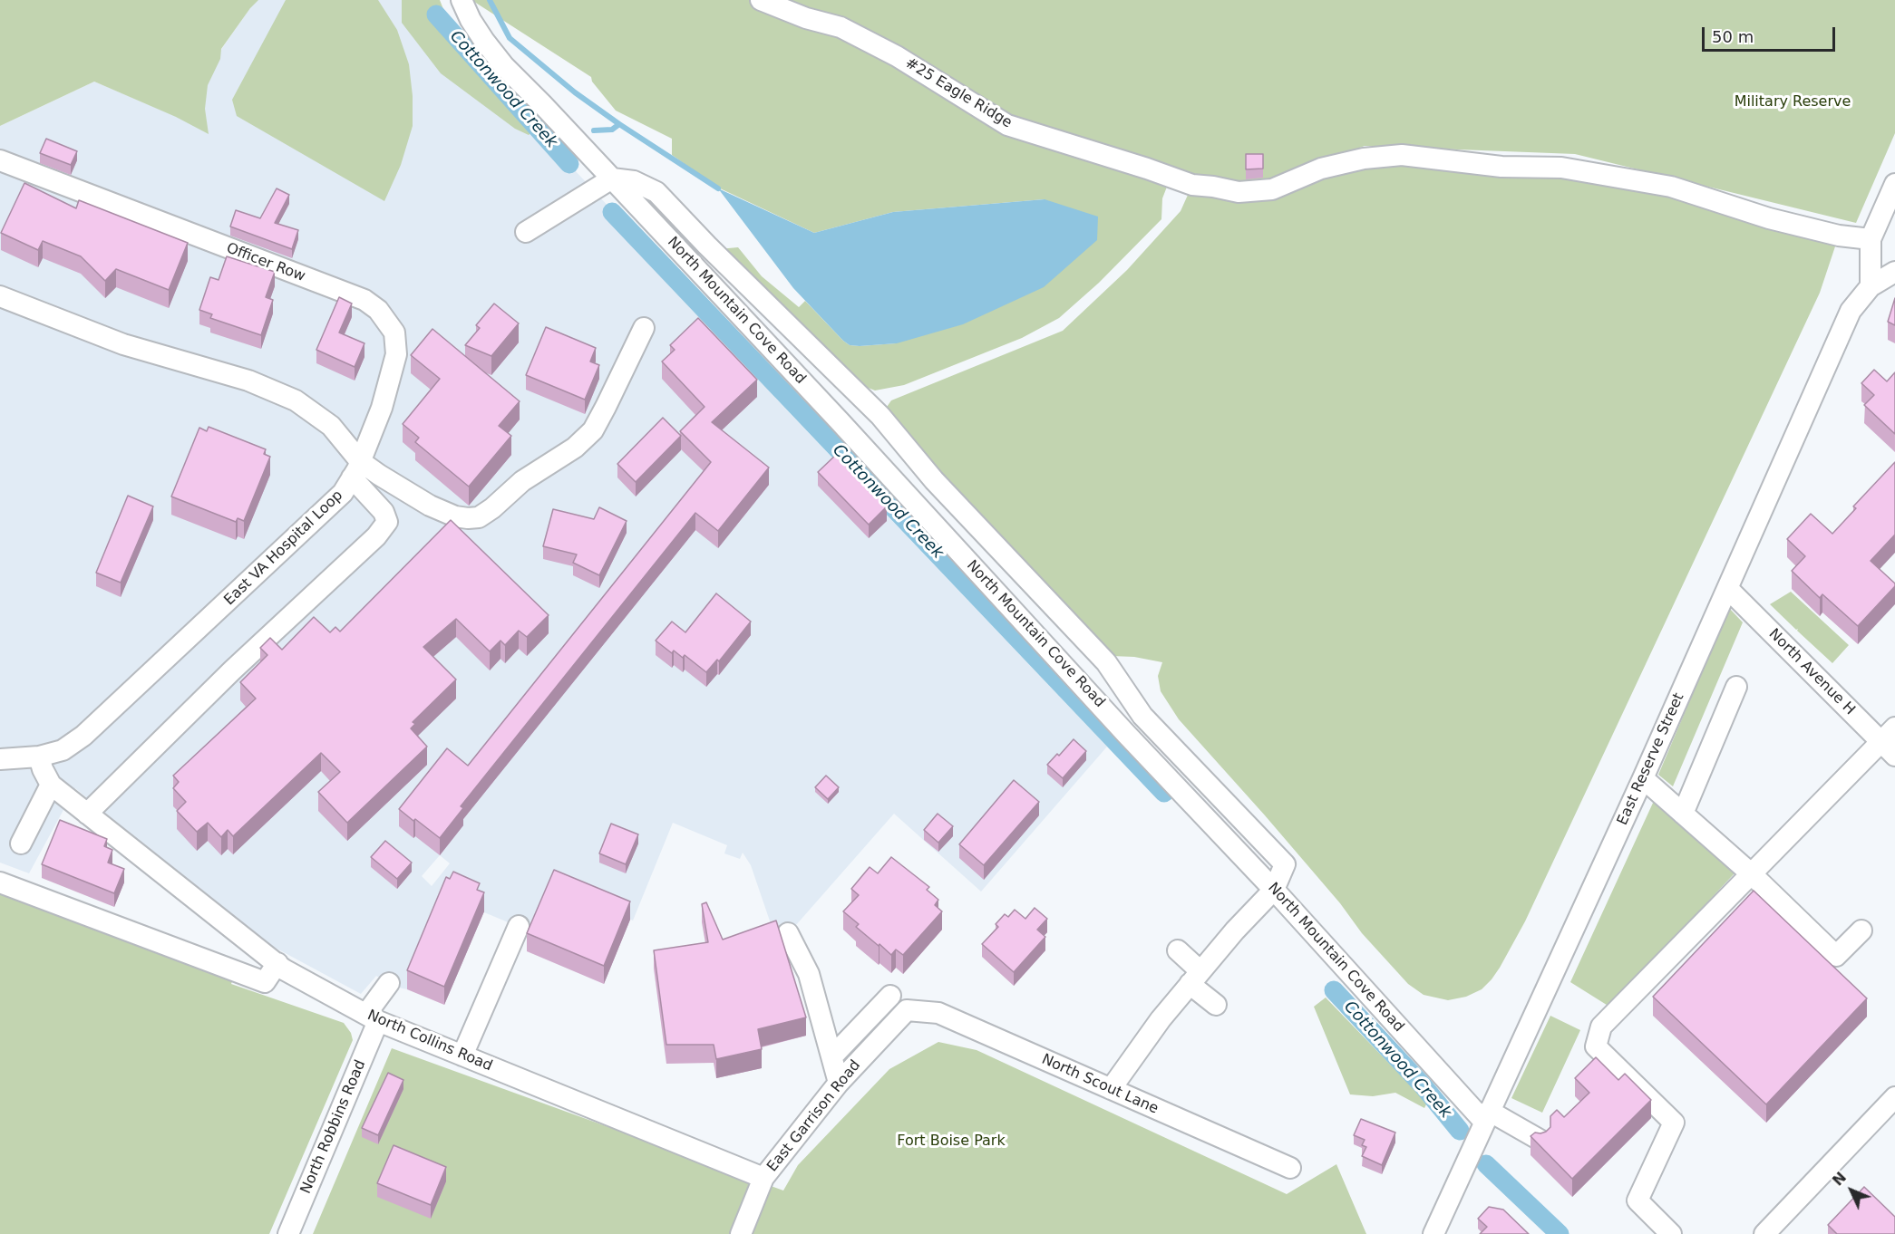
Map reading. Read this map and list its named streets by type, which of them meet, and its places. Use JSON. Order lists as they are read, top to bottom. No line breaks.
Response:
{"streets":{"street":["#25 Eagle Ridge","Officer Row","North Mountain Cove Road","East VA Hospital Loop","North Avenue H","East Reserve Street","North Collins Road","North Scout Lane","East Garrison Road","North Robbins Road"]},"crossings":[["Officer Row","East VA Hospital Loop"],["North Mountain Cove Road","East Reserve Street"],["East VA Hospital Loop","North Collins Road"],["North Avenue H","East Reserve Street"],["North Collins Road","East Garrison Road"],["North Collins Road","North Robbins Road"],["North Scout Lane","East Garrison Road"]],"water":["Cottonwood Creek"],"parks":["Military Reserve","Fort Boise Park"],"scale_bar":"50 m","north":"top left"}
